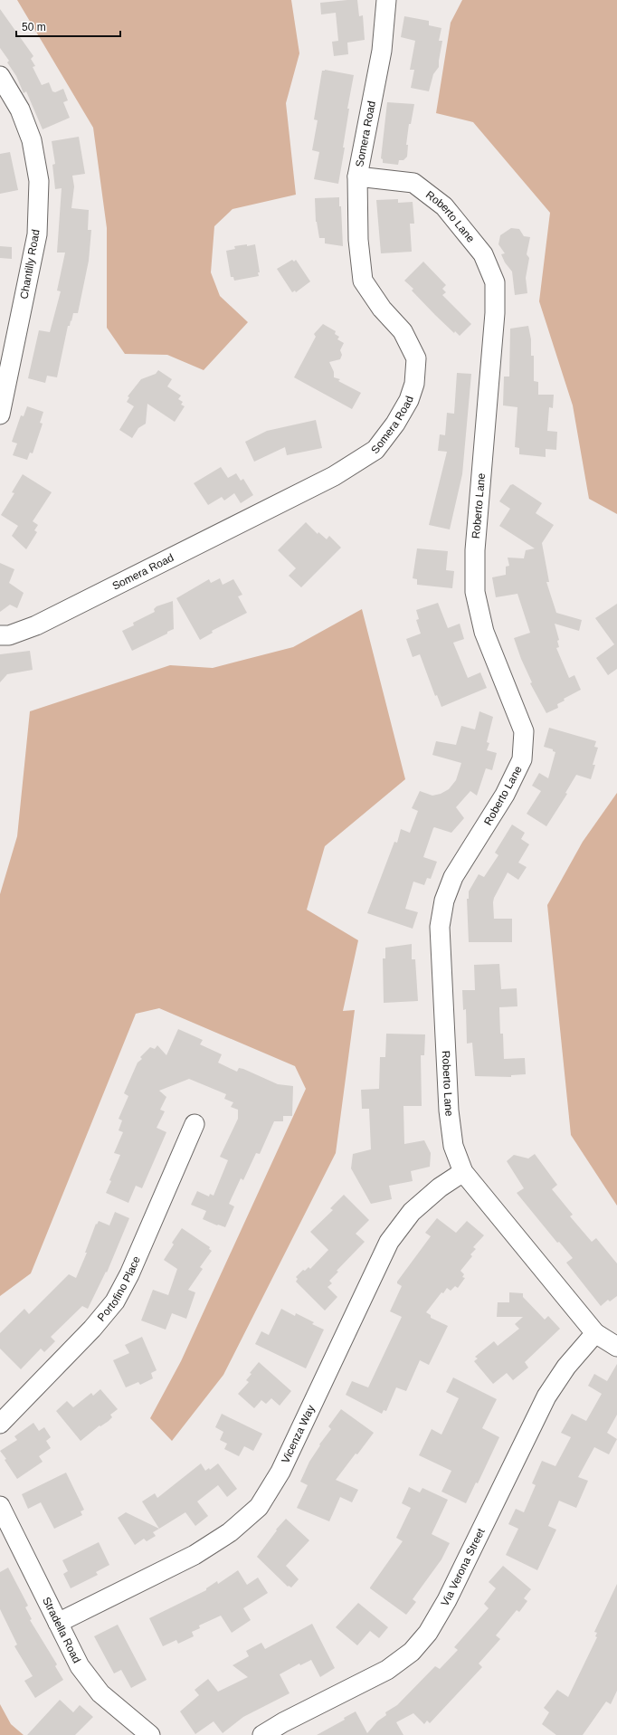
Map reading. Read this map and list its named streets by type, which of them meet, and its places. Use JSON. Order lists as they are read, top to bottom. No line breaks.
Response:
{"streets":{"street":["Somera Road","Roberto Lane","Chantilly Road","Portofino Place","Vicenza Way","Via Verona Street","Stradella Road"]},"crossings":[["Somera Road","Roberto Lane"],["Roberto Lane","Vicenza Way"],["Roberto Lane","Via Verona Street"],["Vicenza Way","Stradella Road"]],"scale_bar":"50 m"}
